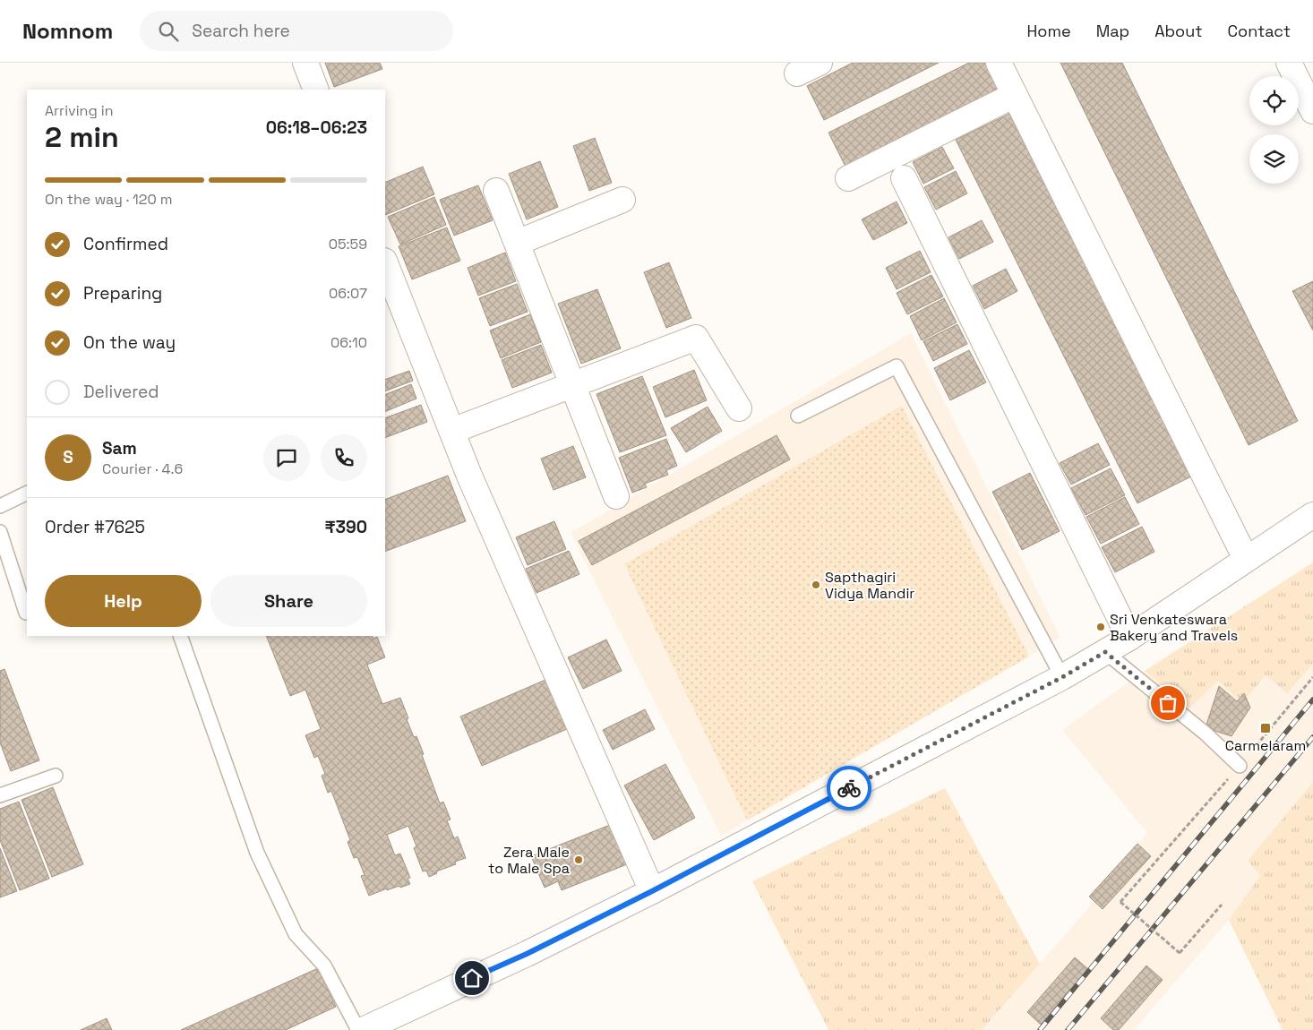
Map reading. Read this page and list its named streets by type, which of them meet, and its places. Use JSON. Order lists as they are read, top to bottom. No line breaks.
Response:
{"places":{"other":["Sapthagiri Vidya Mandir","Sri Venkateswara Bakery and Travels","Zera Male to Male Spa"],"transit":["Carmelaram"]},"page":{"header":"Nomnom","search":"Search here","nav":["Home","Map","About","Contact"],"heading":["2 min","Arriving in","06:18–06:23"],"panel":["Sam","Courier · 4.6","Order #7625","₹390"],"bar":"On the way · 120 m","list":[["Confirmed","05:59"],["Preparing","06:07"],["On the way","06:10"],"Delivered"],"round":"S","buttons":["Help","Share"]}}
